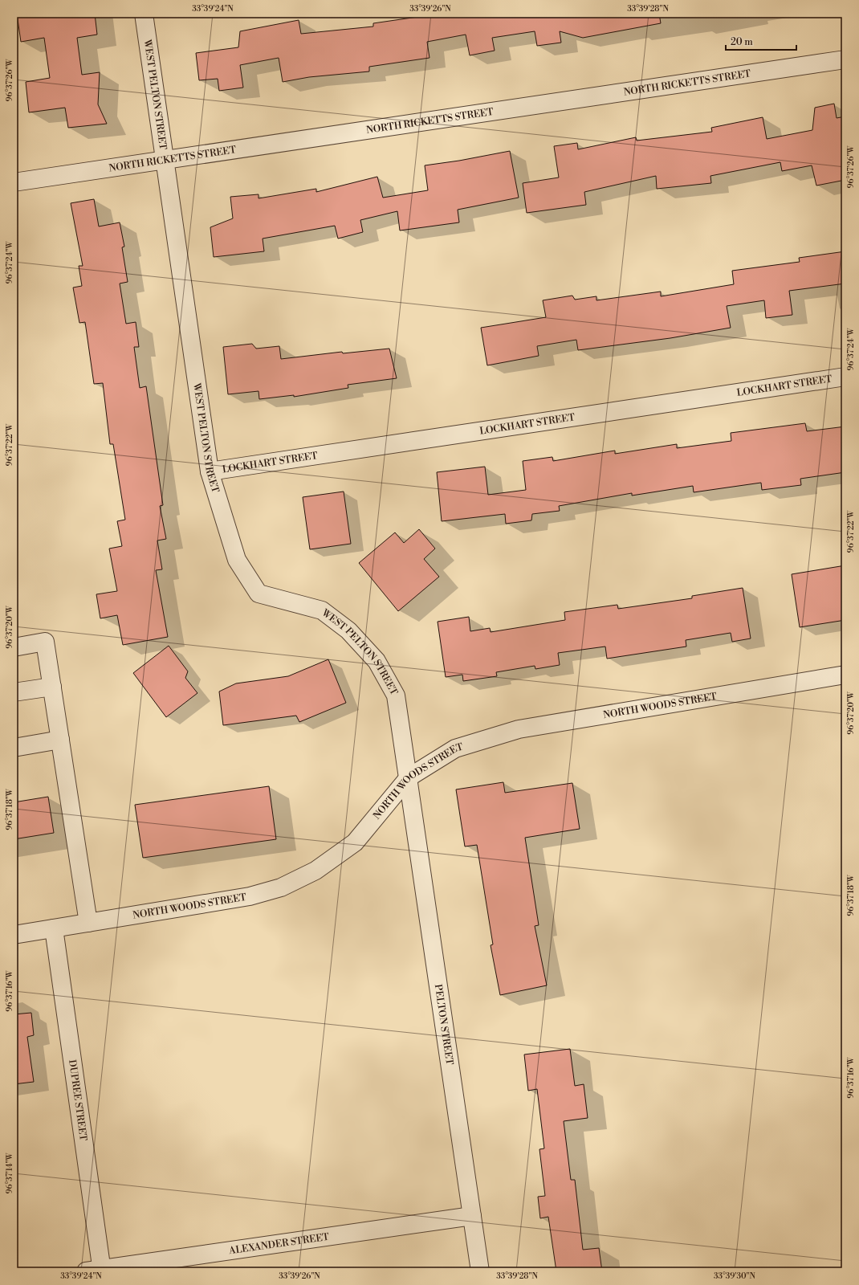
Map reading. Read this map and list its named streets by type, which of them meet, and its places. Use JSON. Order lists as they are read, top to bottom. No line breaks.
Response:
{"streets":{"street":["NORTH RICKETTS STREET","WEST PELTON STREET","LOCKHART STREET","NORTH WOODS STREET","PELTON STREET","DUPREE STREET","ALEXANDER STREET"]},"crossings":[["NORTH RICKETTS STREET","WEST PELTON STREET"],["WEST PELTON STREET","LOCKHART STREET"],["WEST PELTON STREET","NORTH WOODS STREET"],["WEST PELTON STREET","PELTON STREET"],["NORTH WOODS STREET","PELTON STREET"],["NORTH WOODS STREET","DUPREE STREET"],["PELTON STREET","ALEXANDER STREET"],["DUPREE STREET","ALEXANDER STREET"]],"scale_bar":"20 m","coordinates":["33°39'24\"N","33°39'26\"N","33°39'28\"N","96°37'26\"W","96°37'24\"W","96°37'22\"W","96°37'20\"W","96°37'18\"W","96°37'16\"W","96°37'14\"W","33°39'30\"N"]}
